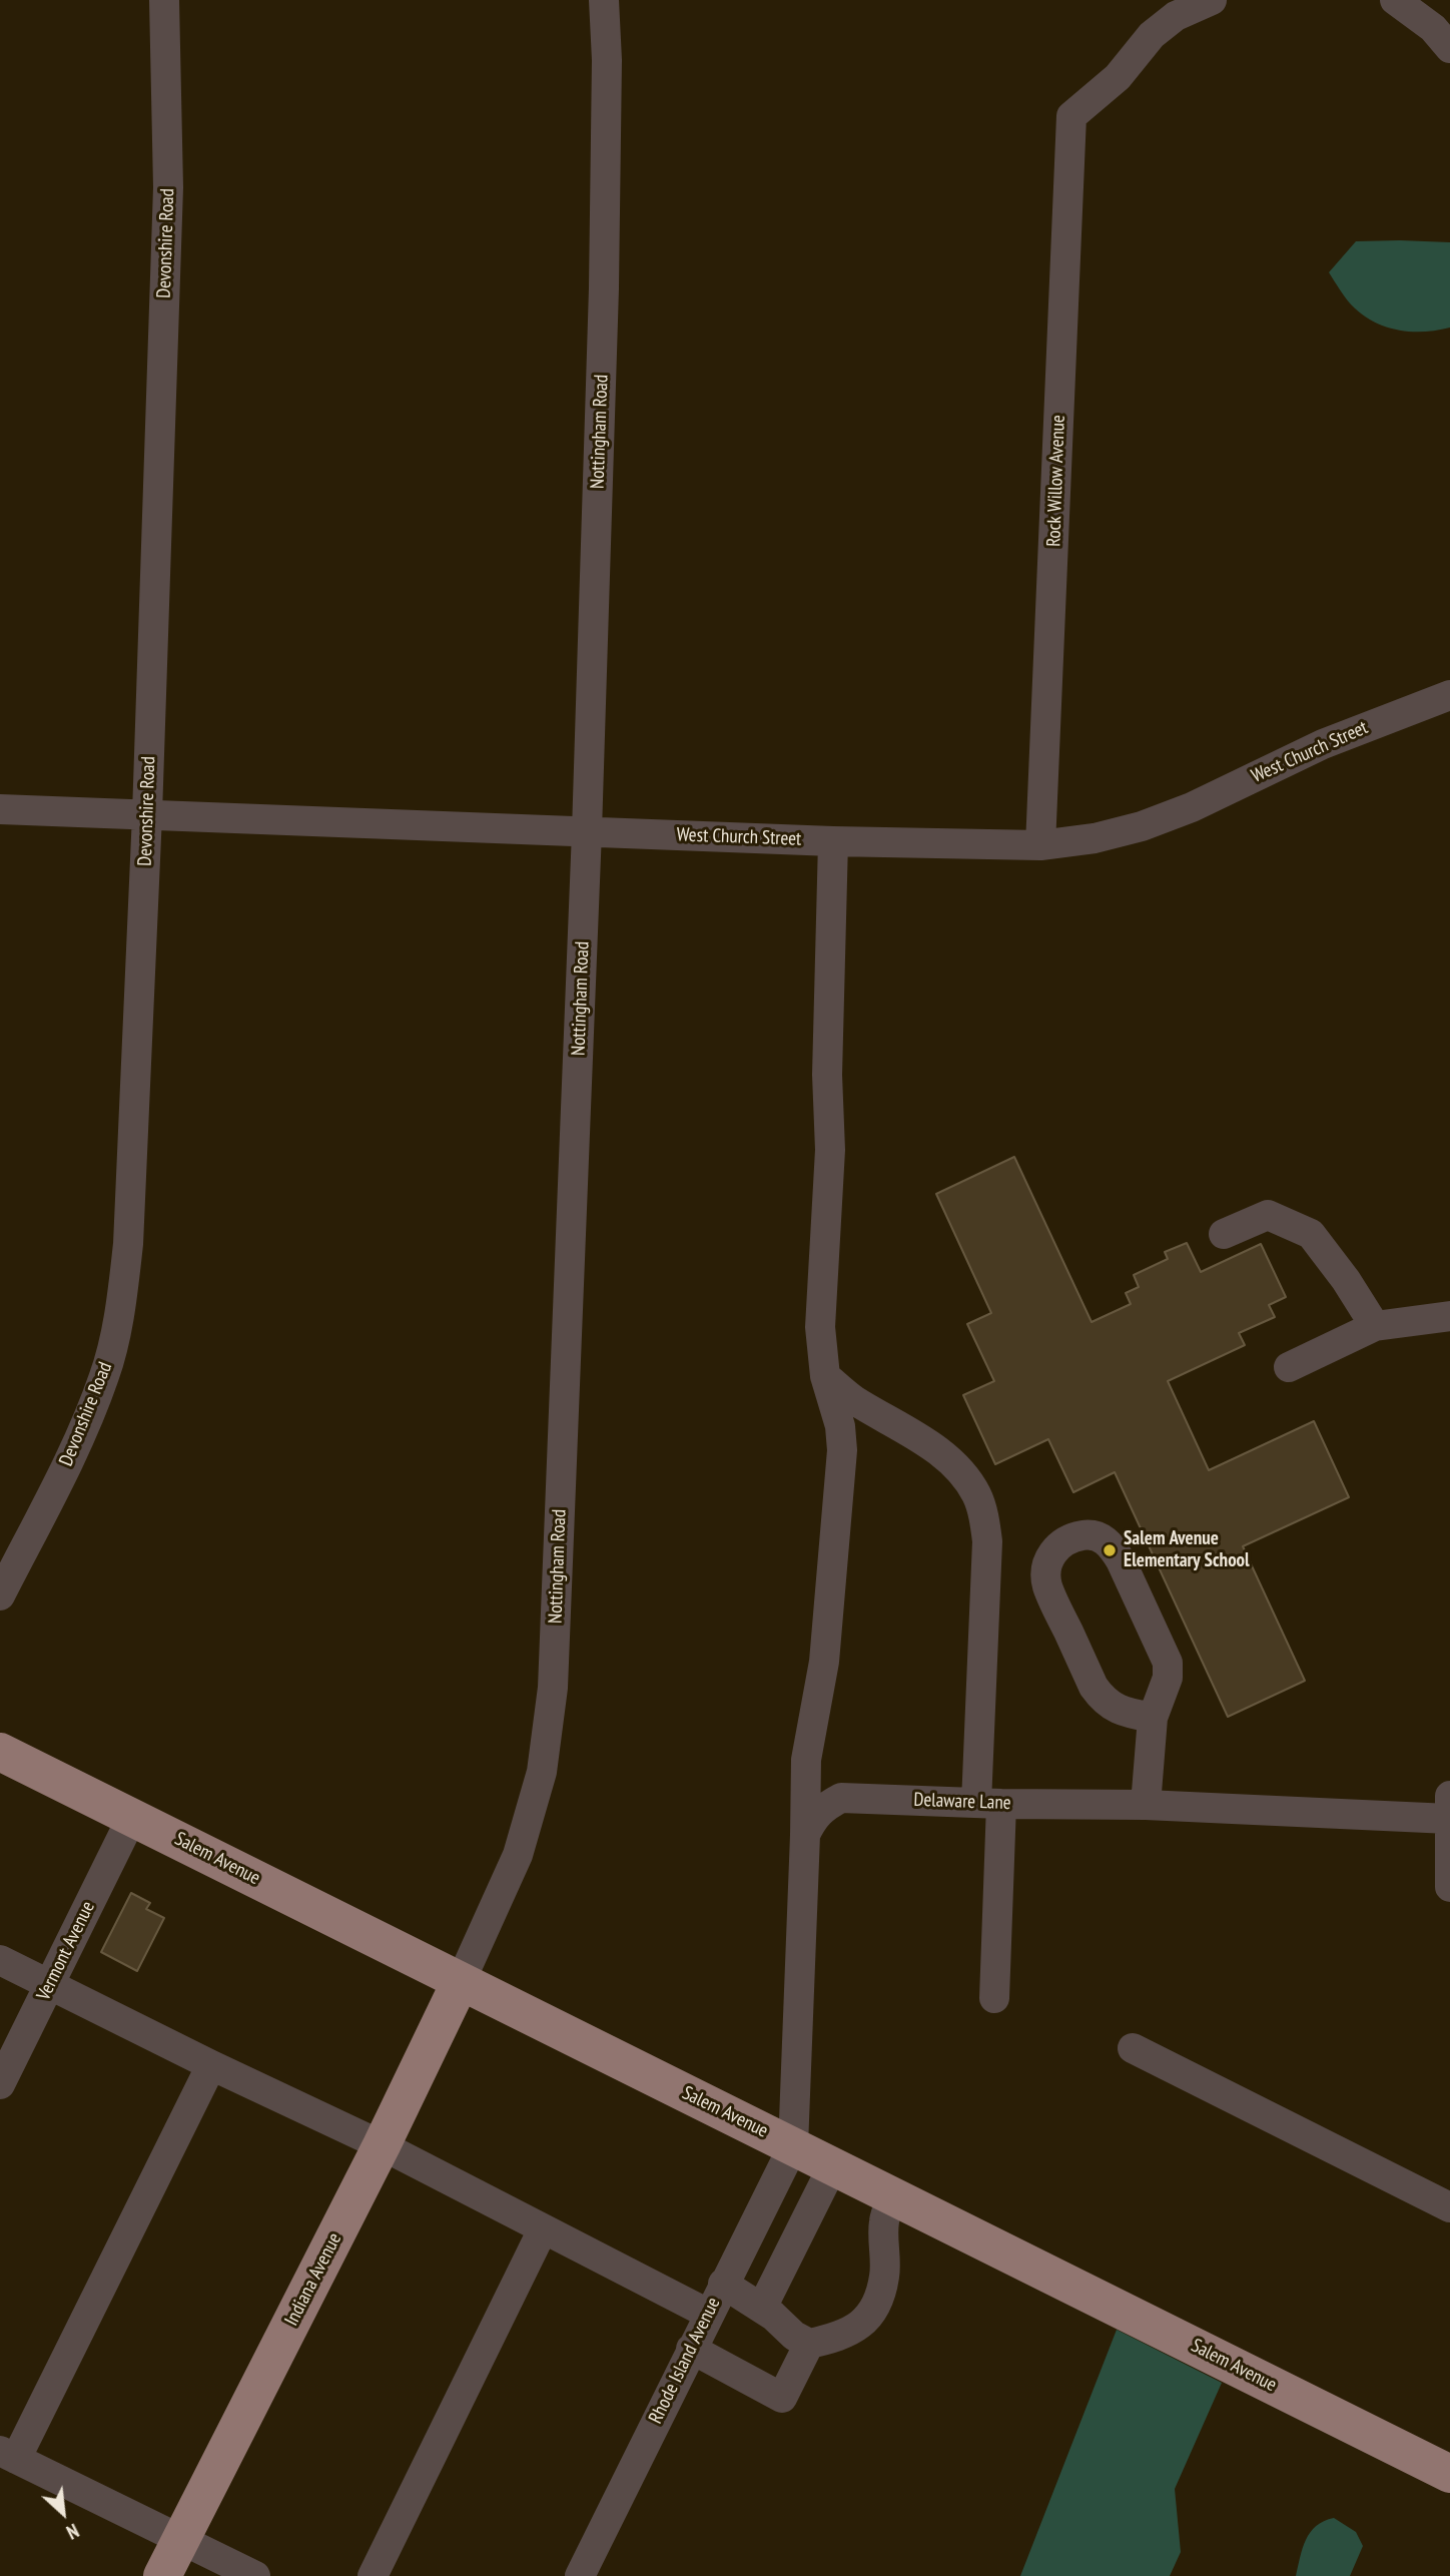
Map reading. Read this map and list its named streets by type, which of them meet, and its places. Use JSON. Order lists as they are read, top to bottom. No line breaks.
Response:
{"streets":{"main road":["Salem Avenue","Indiana Avenue"],"street":["Devonshire Road","Nottingham Road","Rock Willow Avenue","West Church Street","Delaware Lane","Vermont Avenue","Rhode Island Avenue"]},"crossings":[["Devonshire Road","West Church Street"],["Nottingham Road","West Church Street"],["Nottingham Road","Salem Avenue"],["Nottingham Road","Indiana Avenue"],["Rock Willow Avenue","West Church Street"],["Salem Avenue","Vermont Avenue"],["Salem Avenue","Indiana Avenue"],["Salem Avenue","Rhode Island Avenue"]],"places":["Salem Avenue Elementary School"],"north":"bottom right"}
